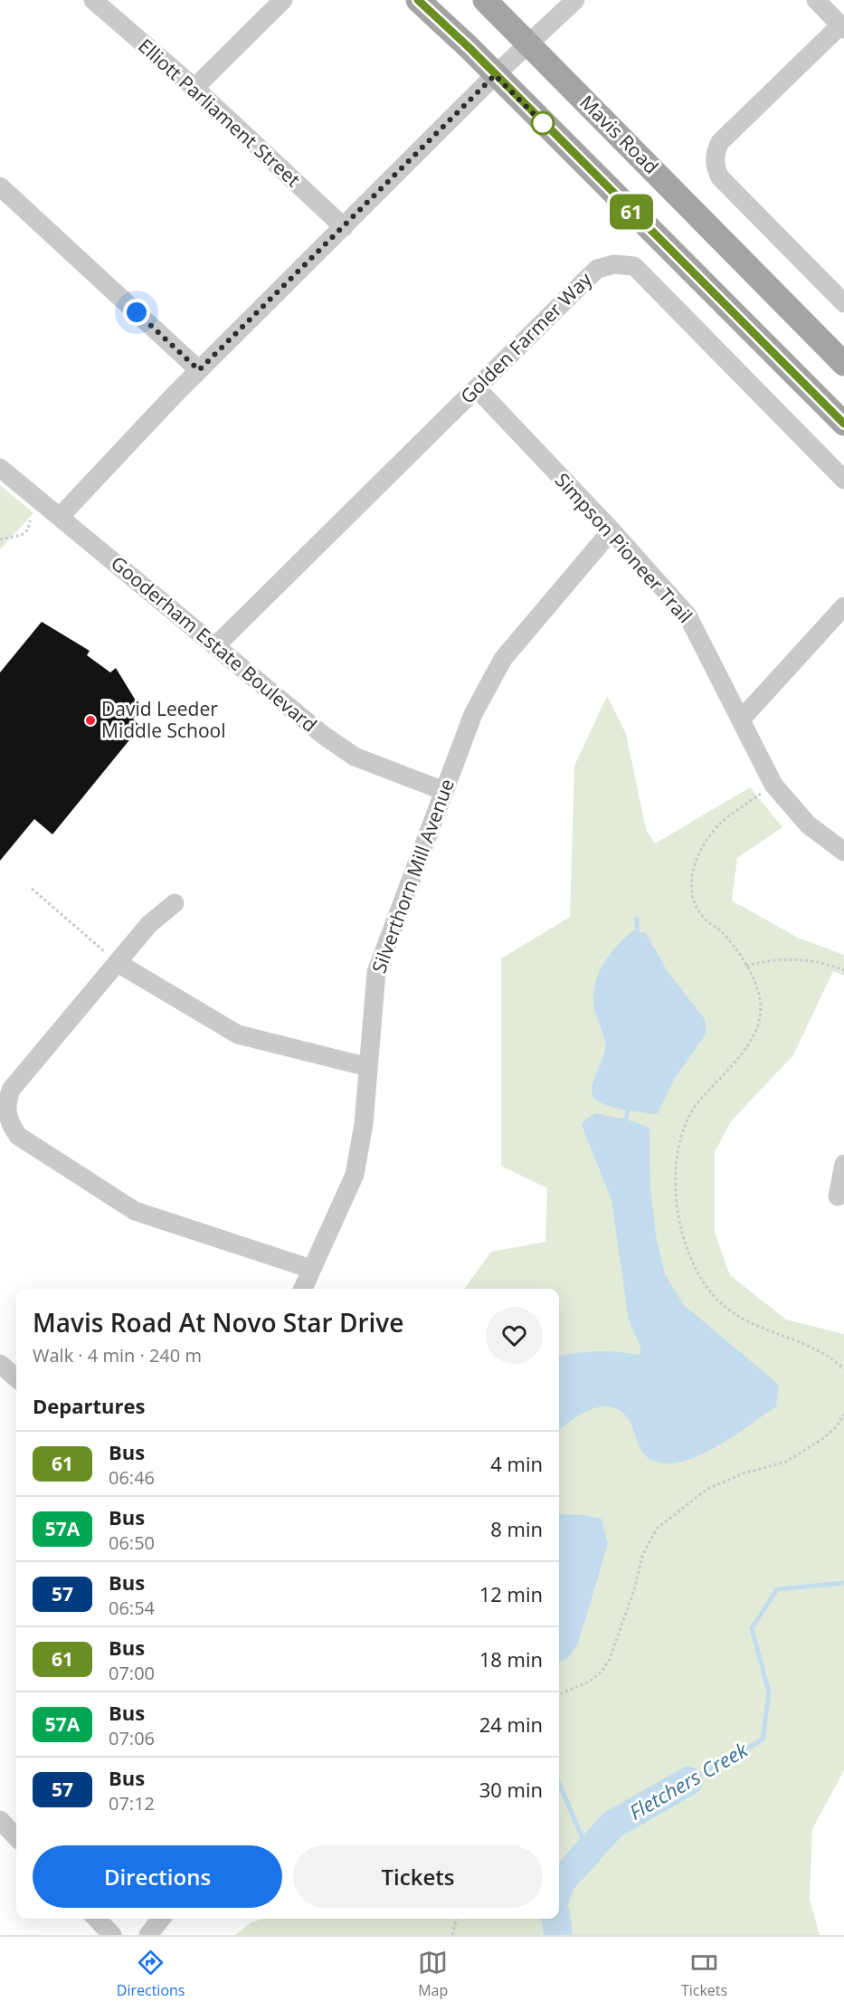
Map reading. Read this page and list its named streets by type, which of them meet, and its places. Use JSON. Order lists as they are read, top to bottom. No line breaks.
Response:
{"streets":{"main road":["Mavis Road"],"street":["Elliott Parliament Street","Golden Farmer Way","Simpson Pioneer Trail","Gooderham Estate Boulevard","Silverthorn Mill Avenue"]},"crossings":[["Golden Farmer Way","Simpson Pioneer Trail"],["Golden Farmer Way","Gooderham Estate Boulevard"],["Simpson Pioneer Trail","Silverthorn Mill Avenue"],["Gooderham Estate Boulevard","Silverthorn Mill Avenue"]],"water":["Fletchers Creek"],"places":["David Leeder Middle School"],"lines":["bus line 61"],"page":{"on_map":"61","heading":[["Mavis Road At Novo Star Drive","Walk · 4 min · 240 m"],"Departures"],"list":[{"mark":"61","name":"Bus","note":"06:46","value":"4 min"},{"mark":"57A","name":"Bus","note":"06:50","value":"8 min"},{"mark":"57","name":"Bus","note":"06:54","value":"12 min"},{"mark":"61","name":"Bus","note":"07:00","value":"18 min"},{"mark":"57A","name":"Bus","note":"07:06","value":"24 min"},{"mark":"57","name":"Bus","note":"07:12","value":"30 min"}],"buttons":["Directions","Tickets"],"tabs":["Directions","Map","Tickets"]}}
